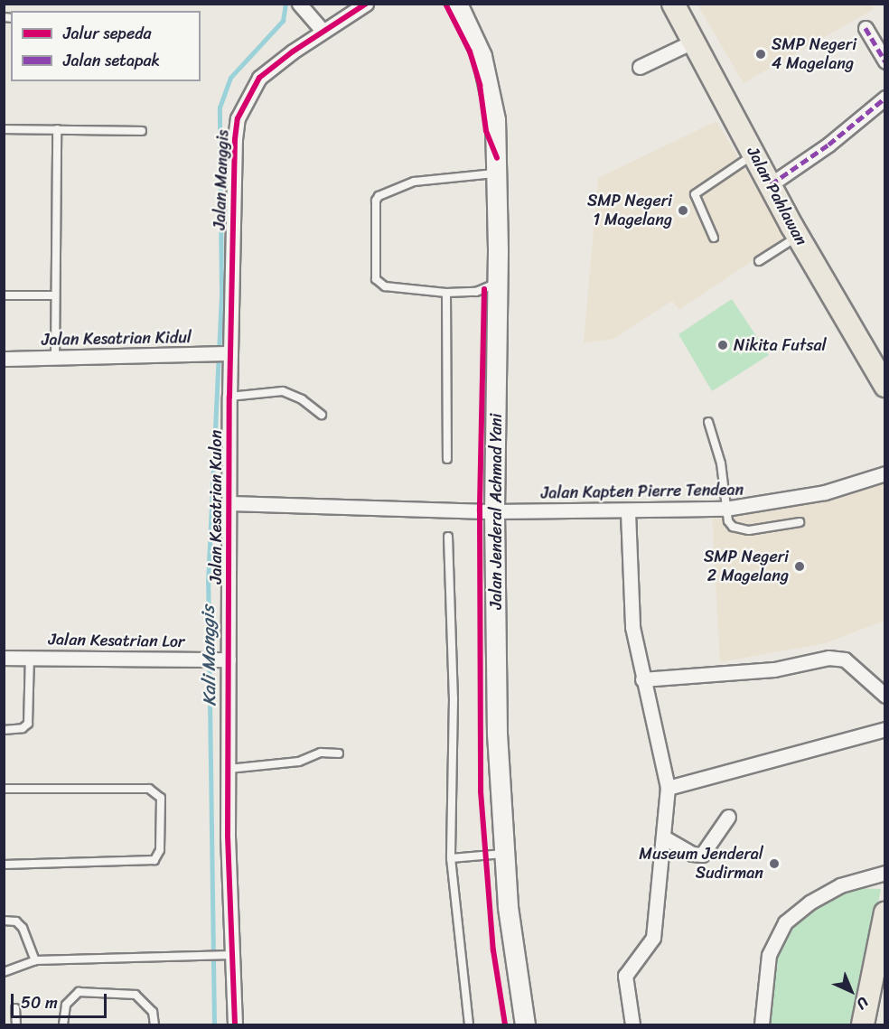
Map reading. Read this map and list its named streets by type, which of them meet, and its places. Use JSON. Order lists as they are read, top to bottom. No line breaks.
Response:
{"streets":{"main road":["Jalan Pahlawan","Jalan Jenderal Achmad Yani"],"street":["Jalan Manggis","Jalan Kesatrian Kidul","Jalan Kapten Pierre Tendean","Jalan Kesatrian Kulon","Jalan Kesatrian Lor"]},"crossings":[["Jalan Manggis","Jalan Kesatrian Kidul"],["Jalan Manggis","Jalan Kesatrian Kulon"],["Jalan Kesatrian Kidul","Jalan Kesatrian Kulon"],["Jalan Kapten Pierre Tendean","Jalan Kesatrian Kulon"],["Jalan Kapten Pierre Tendean","Jalan Jenderal Achmad Yani"],["Jalan Kesatrian Kulon","Jalan Kesatrian Lor"]],"water":["Kali Manggis"],"places":["SMP Negeri 4 Magelang","SMP Negeri 1 Magelang","Nikita Futsal","SMP Negeri 2 Magelang","Museum Jenderal Sudirman"],"legend":["Jalur sepeda","Jalan setapak"],"scale_bar":"50 m","north":"bottom right"}
